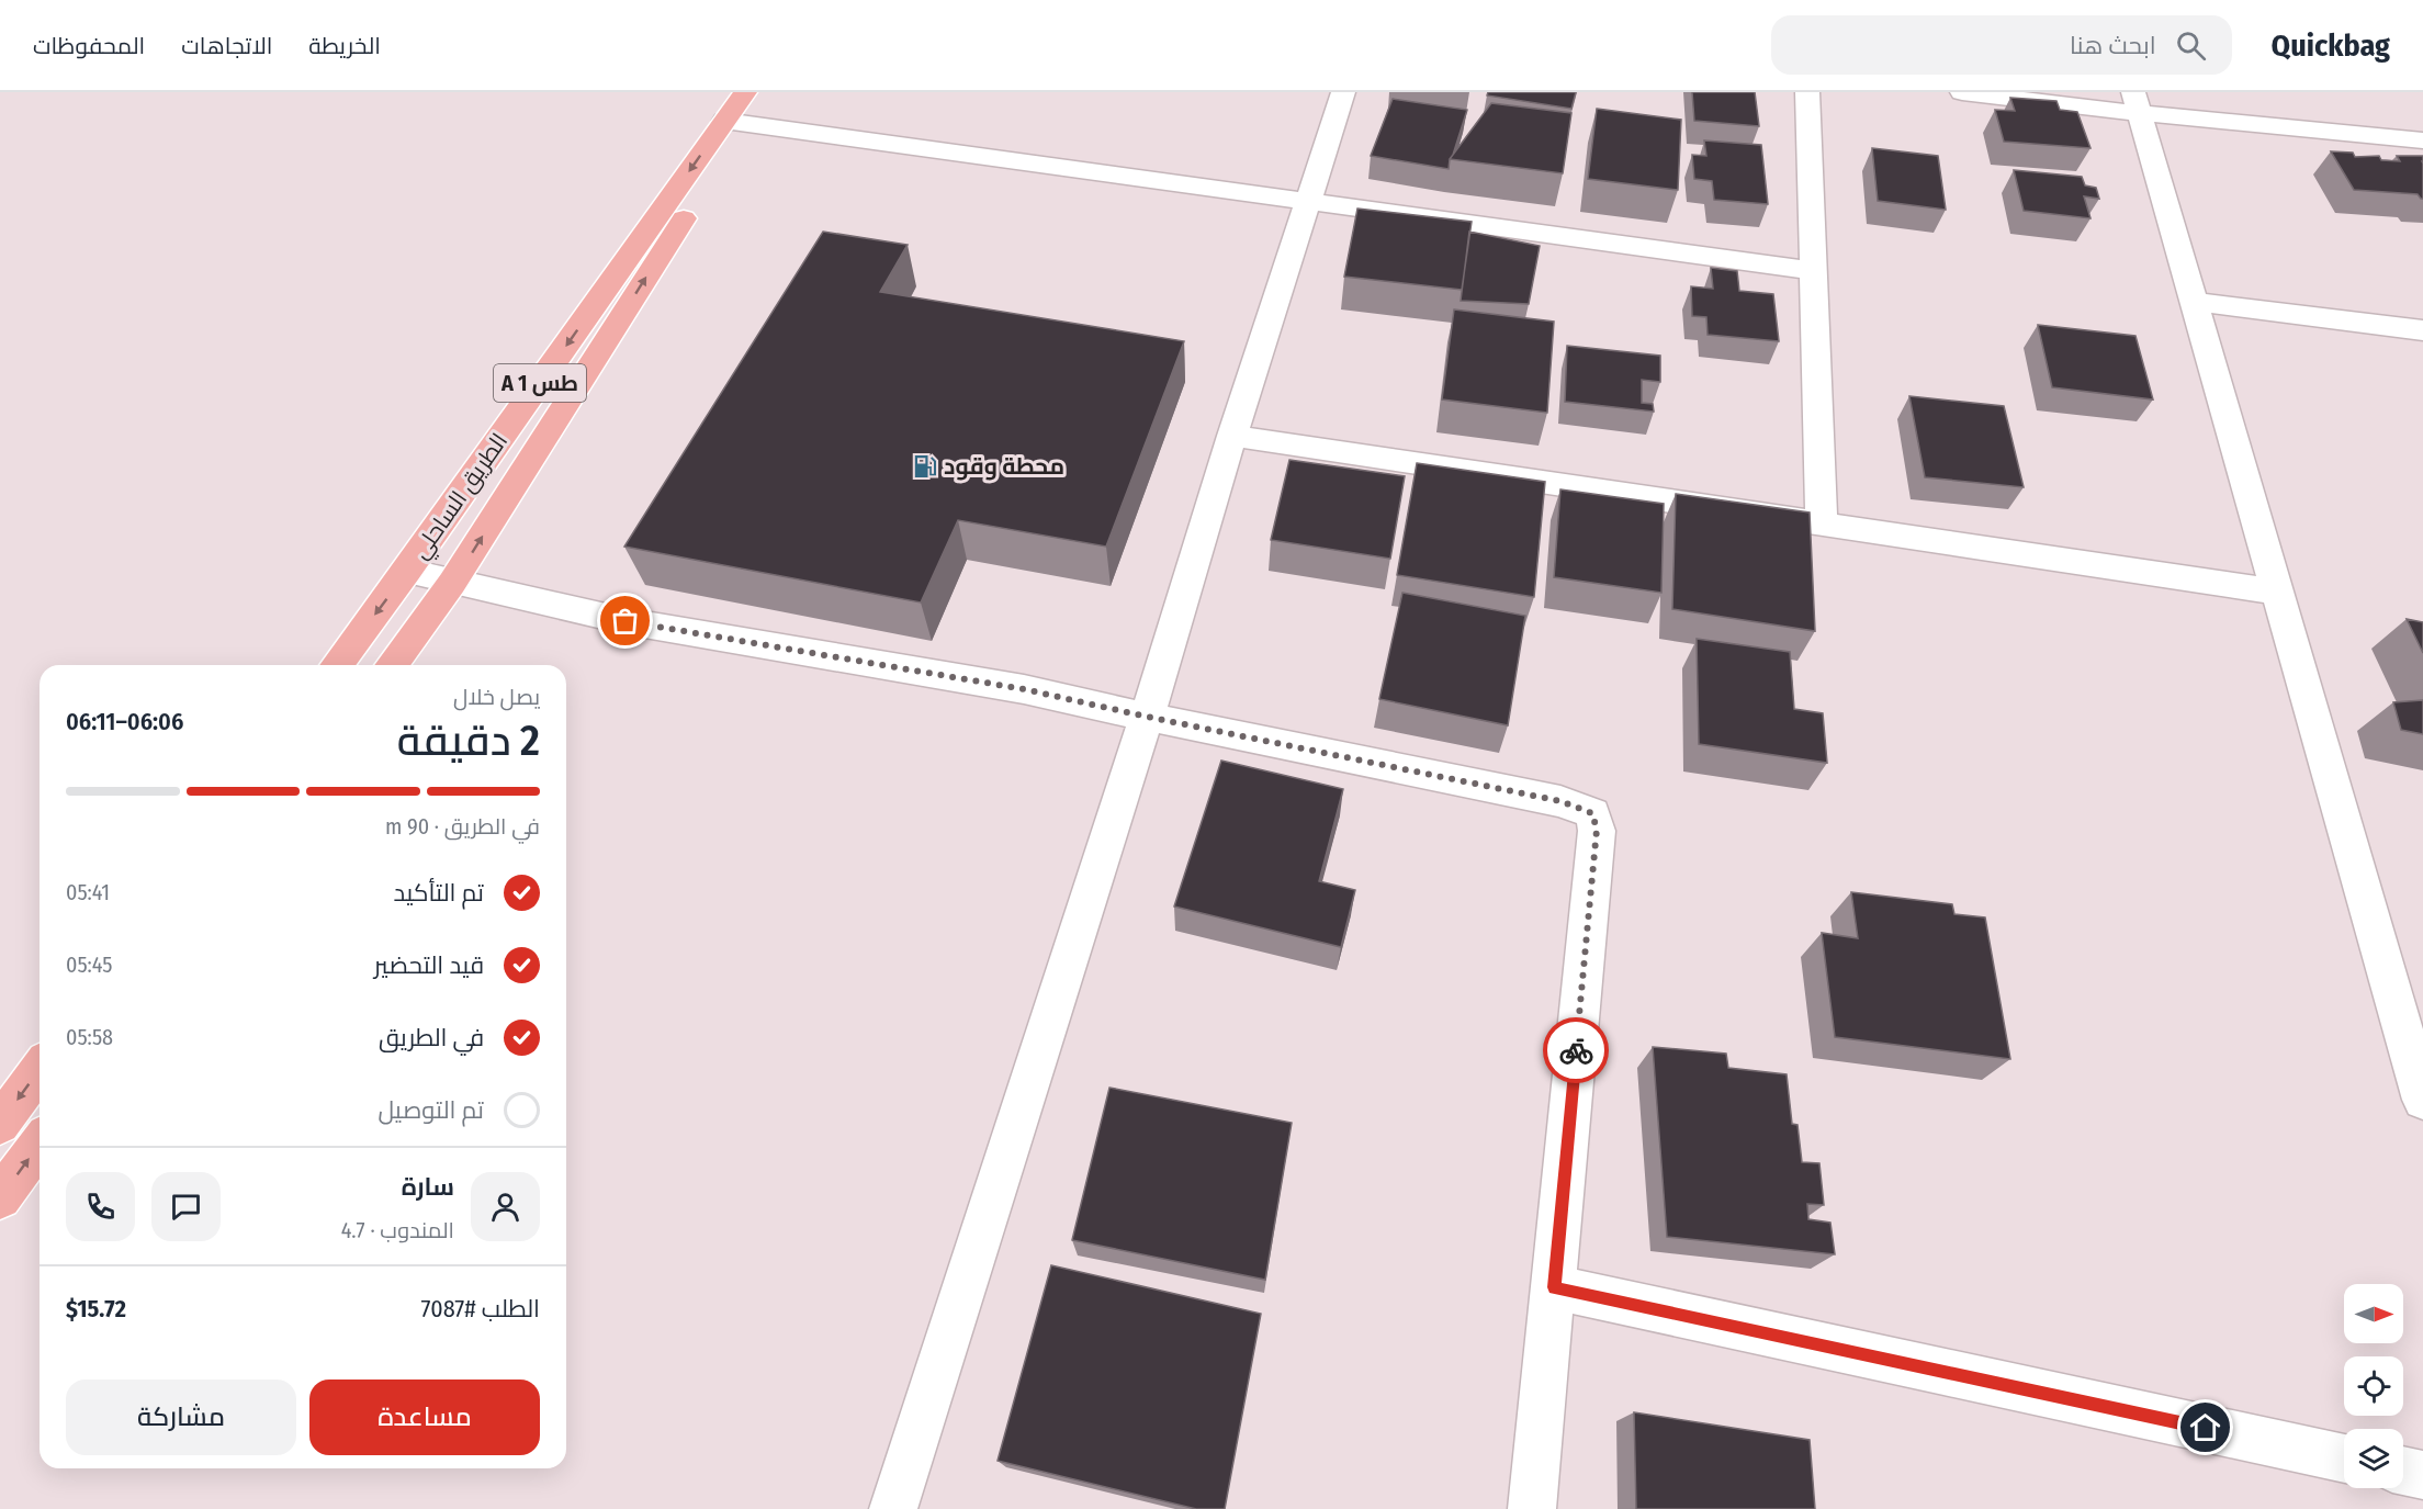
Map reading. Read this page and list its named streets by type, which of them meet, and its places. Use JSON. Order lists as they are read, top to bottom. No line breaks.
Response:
{"streets":{"highway":["A 1 طس","الطريق الساحلي"]},"crossings":[["A 1 طس","الطريق الساحلي"]],"places":{"fuel station":["محطة وقود"]},"north":"right","page":{"header":"Quickbag","search":"ابحث هنا","nav":["الخريطة","الاتجاهات","المحفوظات"],"heading":["2 دقيقة","يصل خلال","06:06–06:11"],"panel":["سارة","المندوب · 4.7","الطلب #7087","$15.72"],"bar":"في الطريق · 90 m","list":[["تم التأكيد","05:41"],["قيد التحضير","05:45"],["في الطريق","05:58"],"تم التوصيل"],"buttons":["مساعدة","مشاركة"]}}
